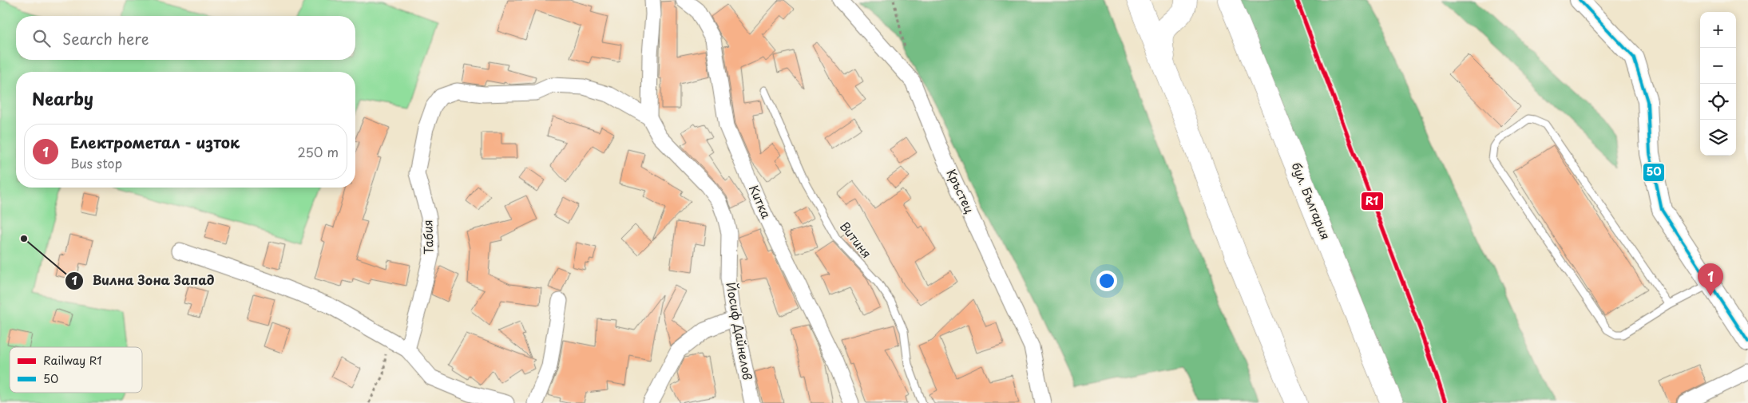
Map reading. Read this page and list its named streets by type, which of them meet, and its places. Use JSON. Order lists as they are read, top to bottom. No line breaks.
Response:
{"streets":{"highway":["бул. България"],"street":["Кръстец","Китка","Табия","Йосиф Дайнелов"],"lane":["Витиня"]},"crossings":[["Табия","Йосиф Дайнелов"]],"places":["Вилна Зона Запад"],"lines":["rail line R1","transit line 50"],"legend":["Railway R1","50"],"page":{"map_buttons":["+","−"],"search":"Search here","heading":"Nearby","list":[{"mark":"1","name":"Електрометал - изток","note":"Bus stop","value":"250 m"}],"pins":"1"}}
